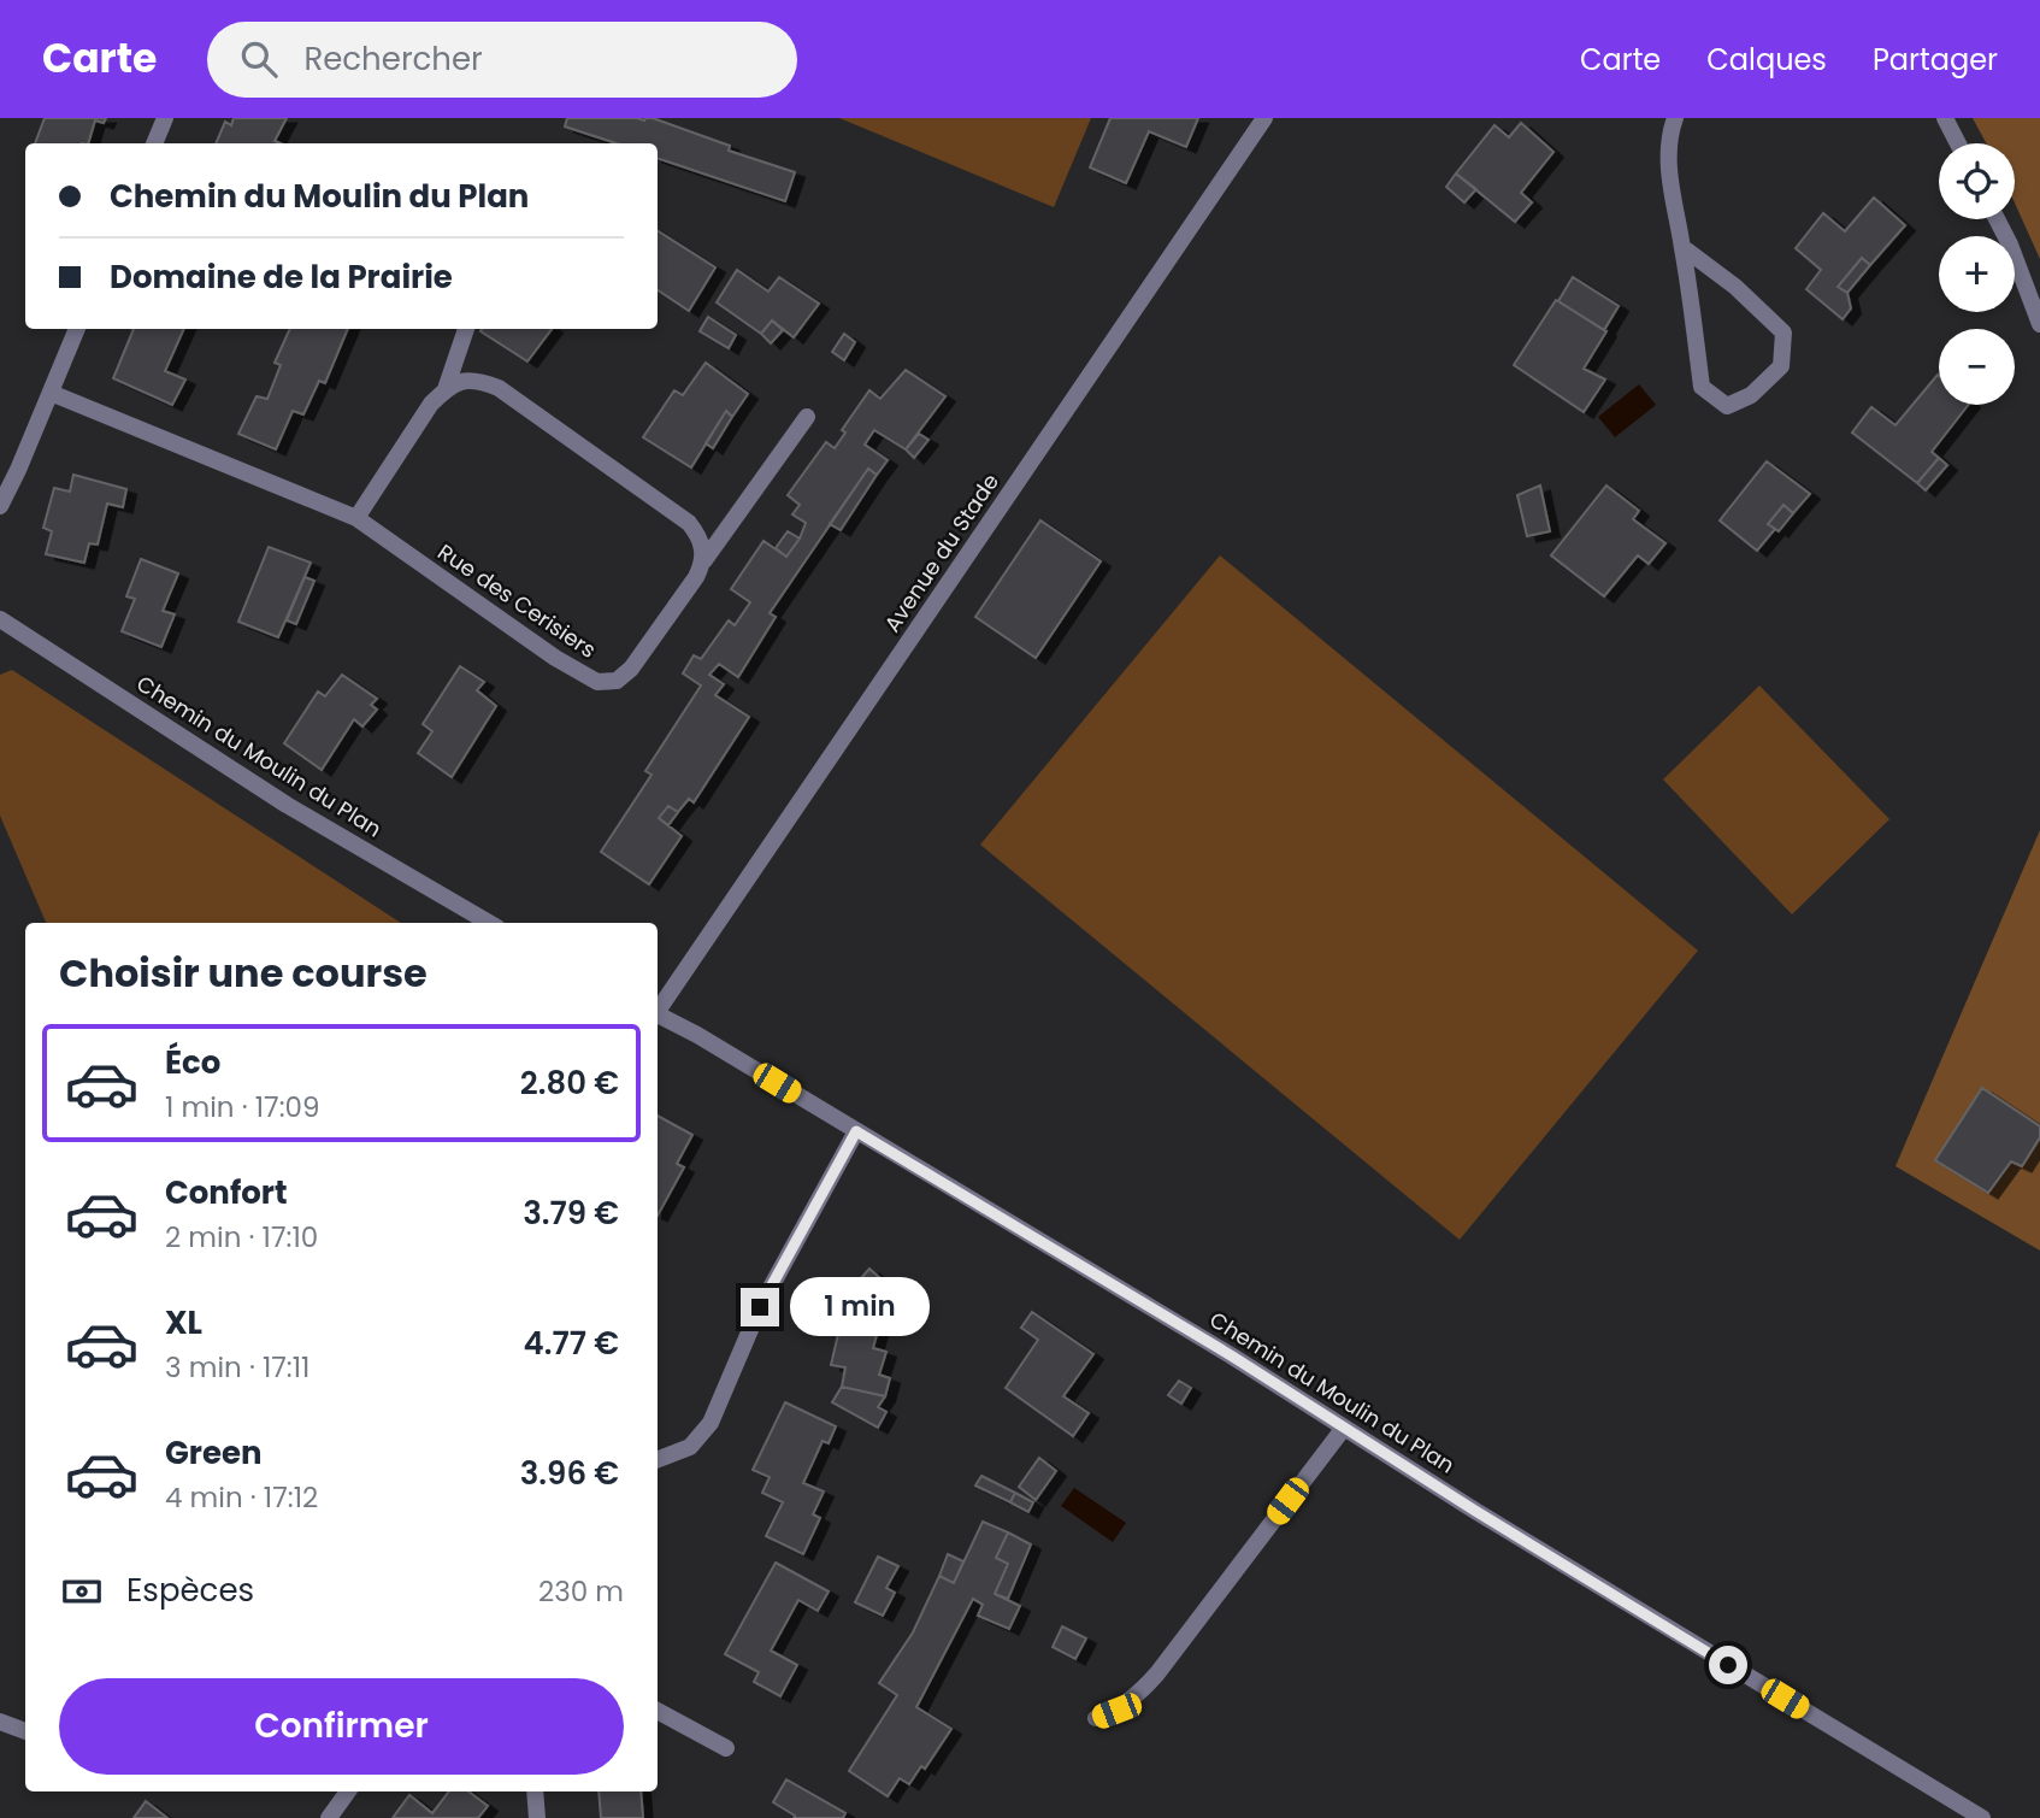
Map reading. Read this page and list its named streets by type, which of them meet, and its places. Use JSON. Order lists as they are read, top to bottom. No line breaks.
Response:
{"streets":{"street":["Avenue du Stade","Rue des Cerisiers","Chemin du Moulin du Plan"]},"page":{"header":"Carte","search":"Rechercher","nav":["Carte","Calques","Partager"],"map_buttons":["+","−"],"banner":["Chemin du Moulin du Plan","Domaine de la Prairie"],"heading":"Choisir une course","list":[{"name":"Éco","note":"1 min · 17:09","value":"2.80 €"},{"name":"Confort","note":"2 min · 17:10","value":"3.79 €"},{"name":"XL","note":"3 min · 17:11","value":"4.77 €"},{"name":"Green","note":"4 min · 17:12","value":"3.96 €"}],"bubble":"1 min","pay":["Espèces","230 m"],"buttons":"Confirmer"}}
